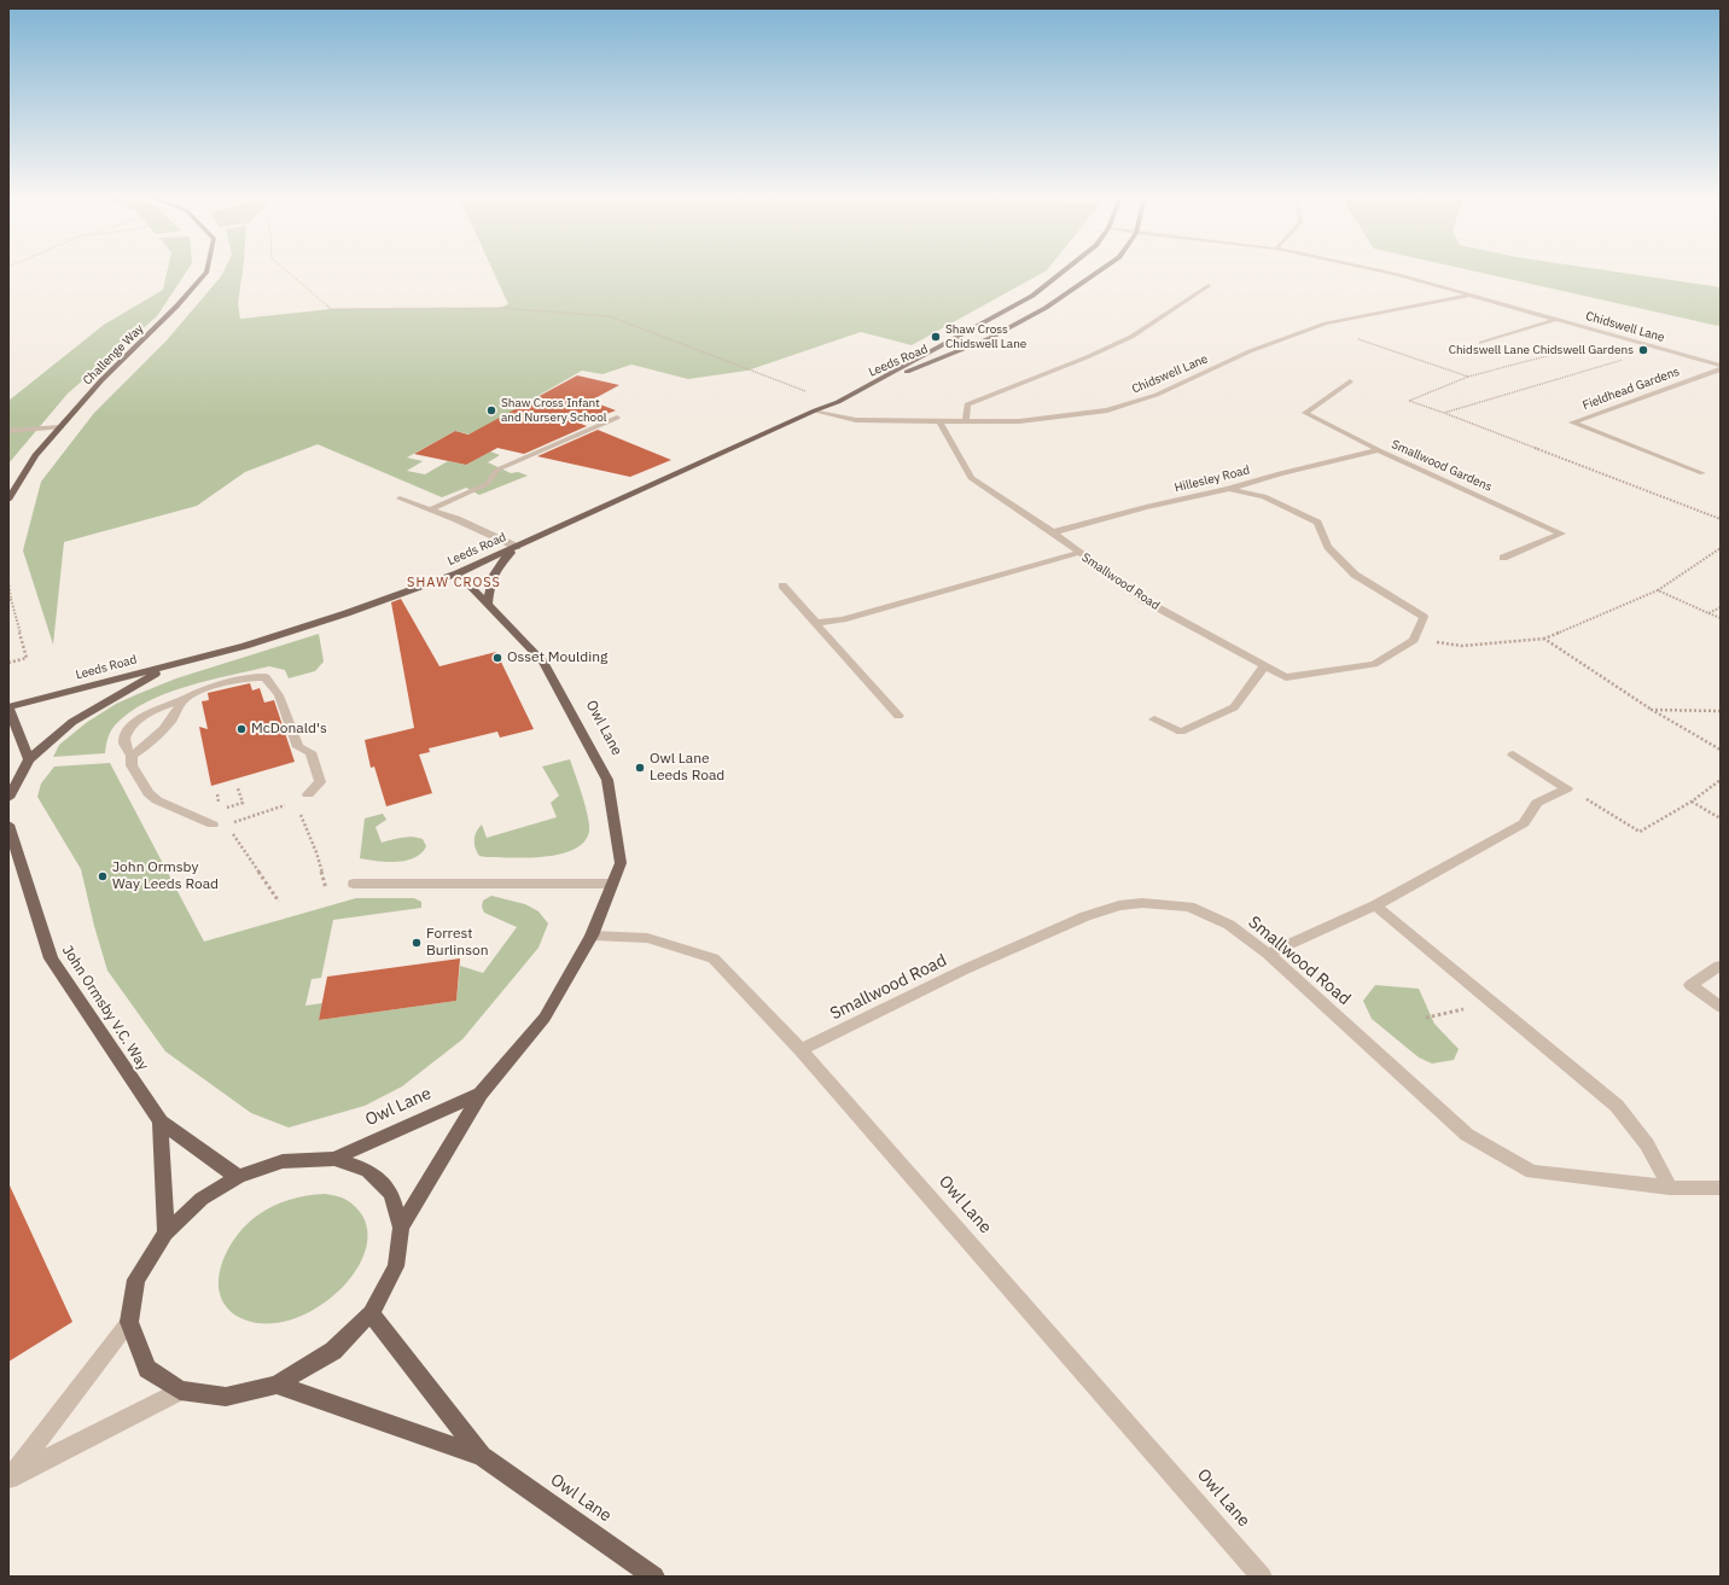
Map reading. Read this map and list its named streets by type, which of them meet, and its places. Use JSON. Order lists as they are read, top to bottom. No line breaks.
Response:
{"streets":{"main road":["Challenge Way","Leeds Road","Owl Lane","John Ormsby V.C. Way"],"street":["Chidswell Lane","Fieldhead Gardens","Smallwood Gardens","Hillesley Road","Smallwood Road"]},"crossings":[["Chidswell Lane","Leeds Road"],["Chidswell Lane","Fieldhead Gardens"],["Chidswell Lane","Smallwood Road"],["Leeds Road","Owl Lane"],["Smallwood Gardens","Hillesley Road"],["Hillesley Road","Smallwood Road"],["Smallwood Road","Owl Lane"]],"districts":["SHAW CROSS"],"places":["Shaw Cross Chidswell Lane","Chidswell Lane Chidswell Gardens","Shaw Cross Infant and Nursery School","Osset Moulding","McDonald's","Owl Lane Leeds Road","John Ormsby Way Leeds Road","Forrest Burlinson"]}
